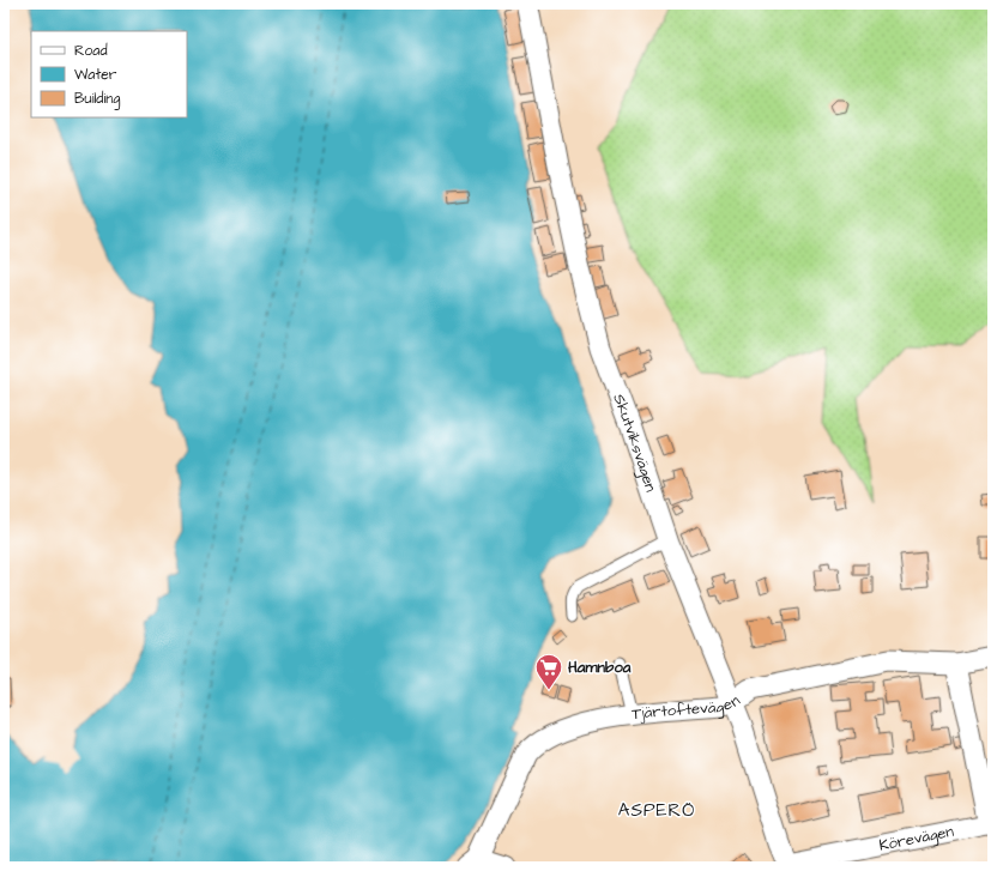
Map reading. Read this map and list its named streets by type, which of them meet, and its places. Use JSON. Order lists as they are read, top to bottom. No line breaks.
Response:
{"streets":{"street":["Skutviksvägen","Tjärtoftevägen","Körevägen"]},"crossings":[["Skutviksvägen","Tjärtoftevägen"],["Skutviksvägen","Körevägen"]],"districts":["ASPERÖ"],"places":{"supermarket":["Hamnboa"]},"legend":["Road","Water","Building"]}
